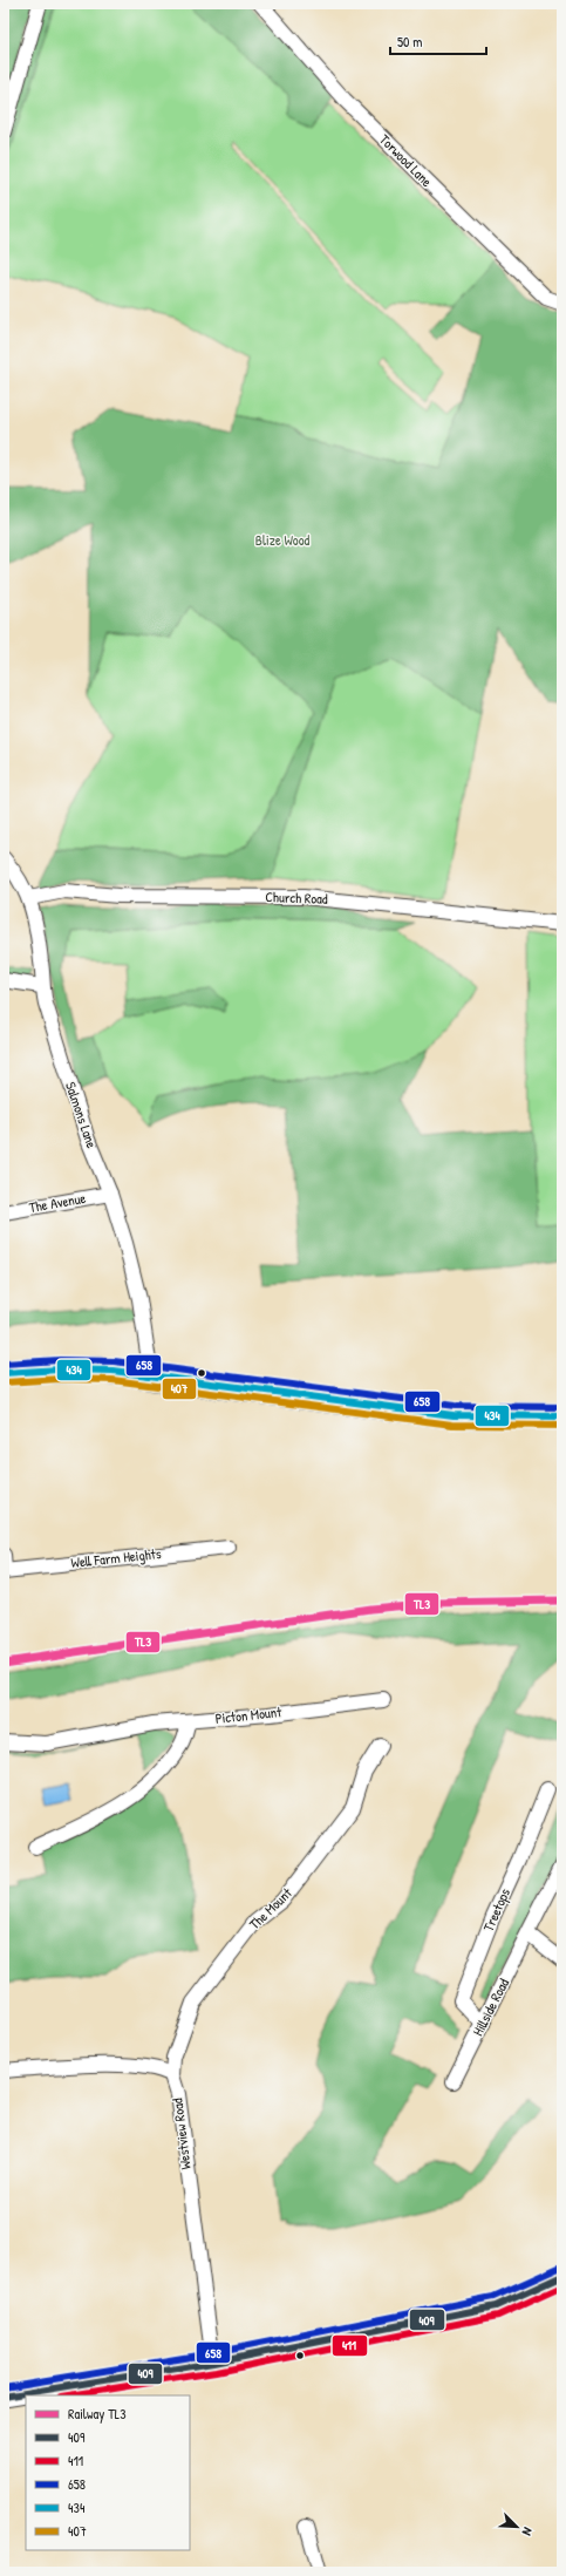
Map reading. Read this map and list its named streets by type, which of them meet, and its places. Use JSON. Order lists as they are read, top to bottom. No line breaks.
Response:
{"streets":{"street":["Torwood Lane","Church Road","Salmons Lane","The Avenue","Well Farm Heights","Picton Mount","The Mount","Treetops","Hillside Road","Westview Road"]},"crossings":[["Church Road","Salmons Lane"],["Salmons Lane","The Avenue"],["The Mount","Westview Road"],["Treetops","Hillside Road"]],"parks":["Blize Wood"],"lines":["transit line 658","transit line 434","transit line 407","rail line TL3","transit line 409","transit line 411"],"legend":["Railway TL3","409","411","658","434","407"],"scale_bar":"50 m","north":"bottom right"}
